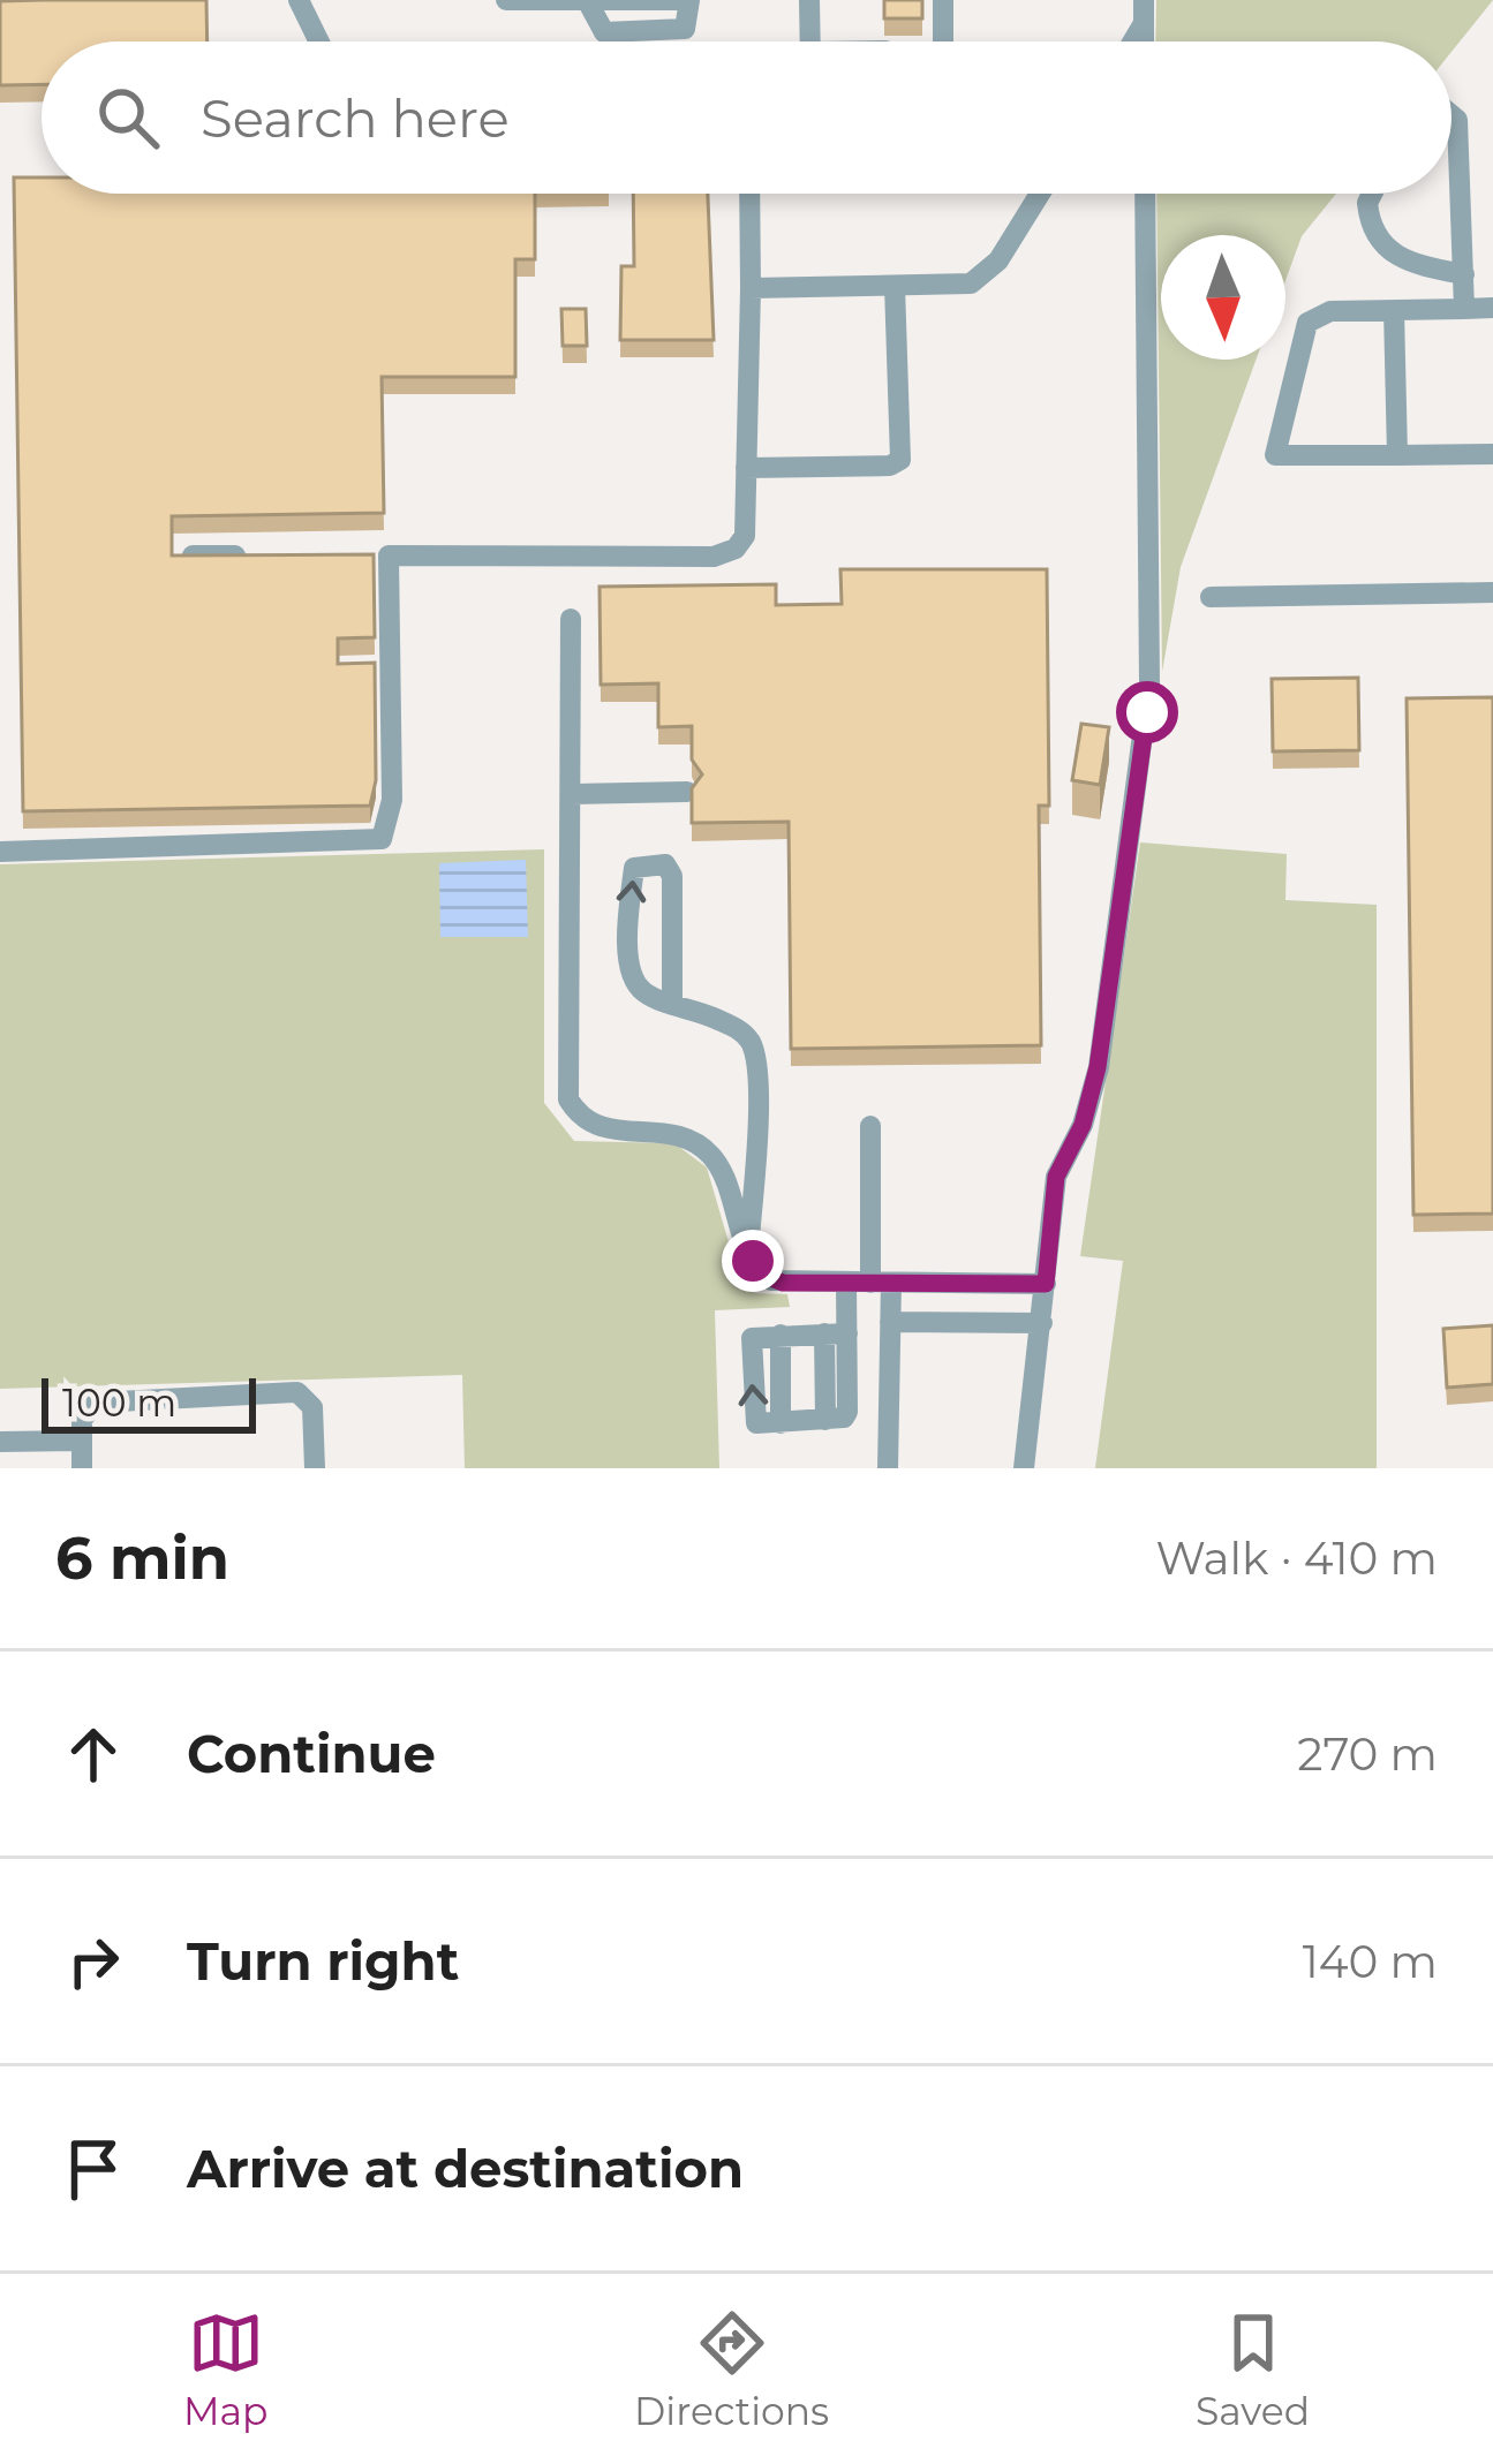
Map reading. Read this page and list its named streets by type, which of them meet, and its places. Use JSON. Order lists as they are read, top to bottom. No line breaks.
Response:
{"scale_bar":"100 m","north":"bottom","page":{"search":"Search here","scale":"100 m","heading":["6 min","Walk · 410 m"],"list":[["Continue","270 m"],["Turn right","140 m"],"Arrive at destination"],"nav":["Map","Directions","Saved"]}}
